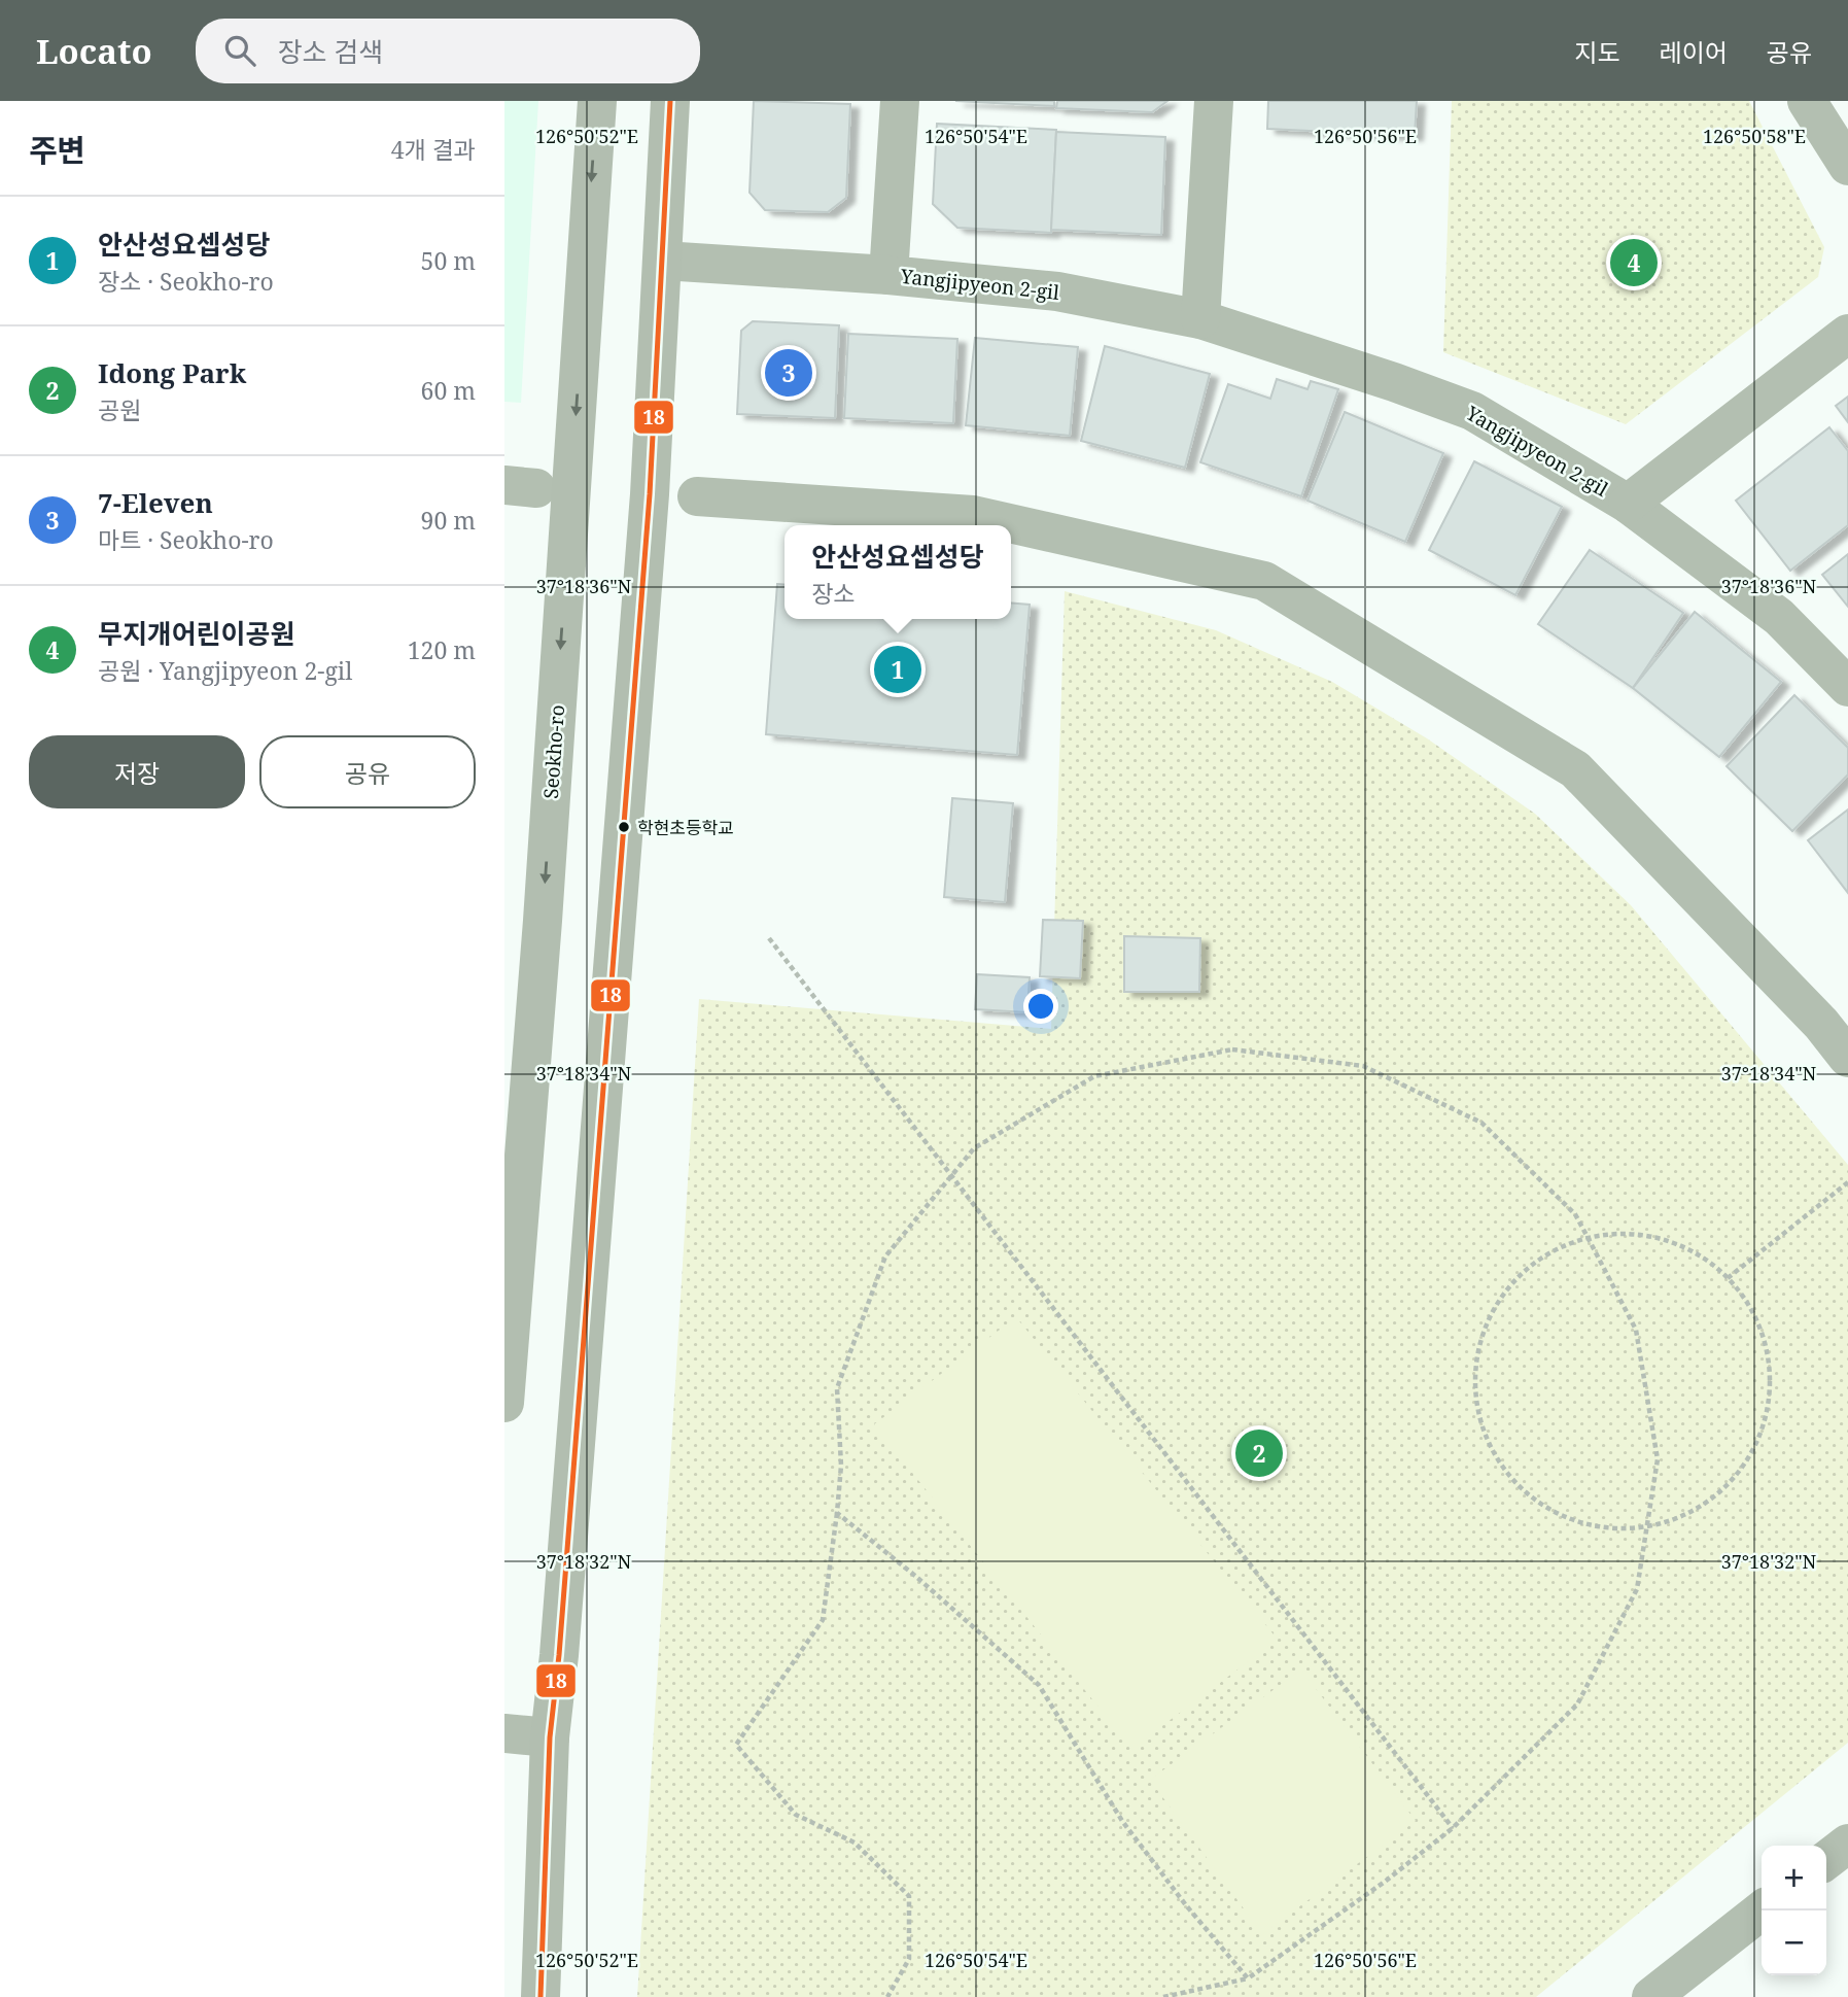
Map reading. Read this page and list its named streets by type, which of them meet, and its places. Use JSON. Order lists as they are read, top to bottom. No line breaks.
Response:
{"streets":{"main road":["Seokho-ro"],"street":["Yangjipyeon 2-gil"]},"places":["학현초등학교"],"lines":["transit line 18"],"page":{"header":"Locato","search":"장소 검색","nav":["지도","레이어","공유"],"heading":["주변","4개 결과"],"list":[{"mark":"1","name":"안산성요셉성당","note":"장소 · Seokho-ro","value":"50 m"},{"mark":"2","name":"Idong Park","note":"공원","value":"60 m"},{"mark":"3","name":"7-Eleven","note":"마트 · Seokho-ro","value":"90 m"},{"mark":"4","name":"무지개어린이공원","note":"공원 · Yangjipyeon 2-gil","value":"120 m"}],"pins":["4","3","1","2"],"popup":["안산성요셉성당","장소"],"buttons":["저장","공유"],"map_buttons":["+","−"]},"coordinates":["126°50'52\"E","126°50'54\"E","126°50'56\"E","126°50'58\"E","37°18'36\"N","37°18'34\"N","37°18'32\"N"]}
